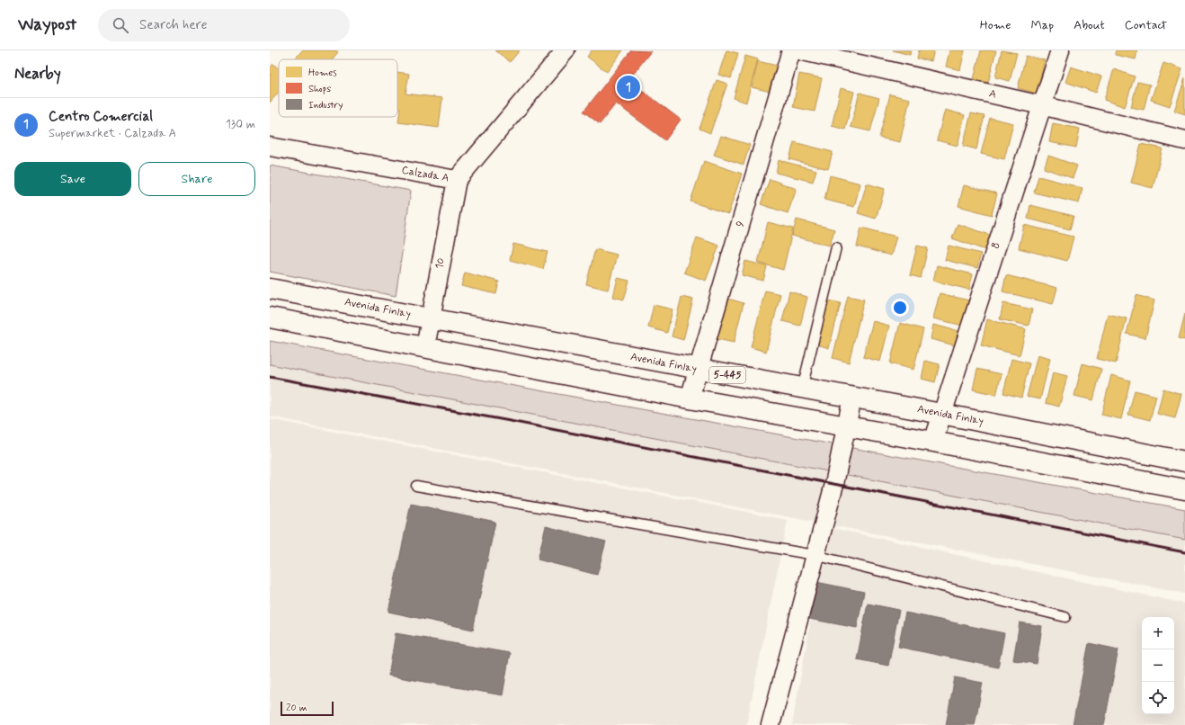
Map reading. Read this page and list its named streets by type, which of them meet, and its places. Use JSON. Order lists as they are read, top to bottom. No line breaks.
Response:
{"streets":{"highway":["Avenida Finlay","5-445"],"street":["A","Calzada A","9","8","10"]},"crossings":[["A","8"],["Calzada A","10"],["9","Avenida Finlay"],["8","Avenida Finlay"],["10","Avenida Finlay"]],"legend":["Homes","Shops","Industry"],"scale_bar":"20 m","page":{"header":"Waypost","search":"Search here","nav":["Home","Map","About","Contact"],"heading":"Nearby","pins":"1","list":[{"mark":"1","name":"Centro Comercial","note":"Supermarket · Calzada A","value":"130 m"}],"buttons":["Save","Share"],"map_buttons":["+","−"],"scale":"20 m"}}
